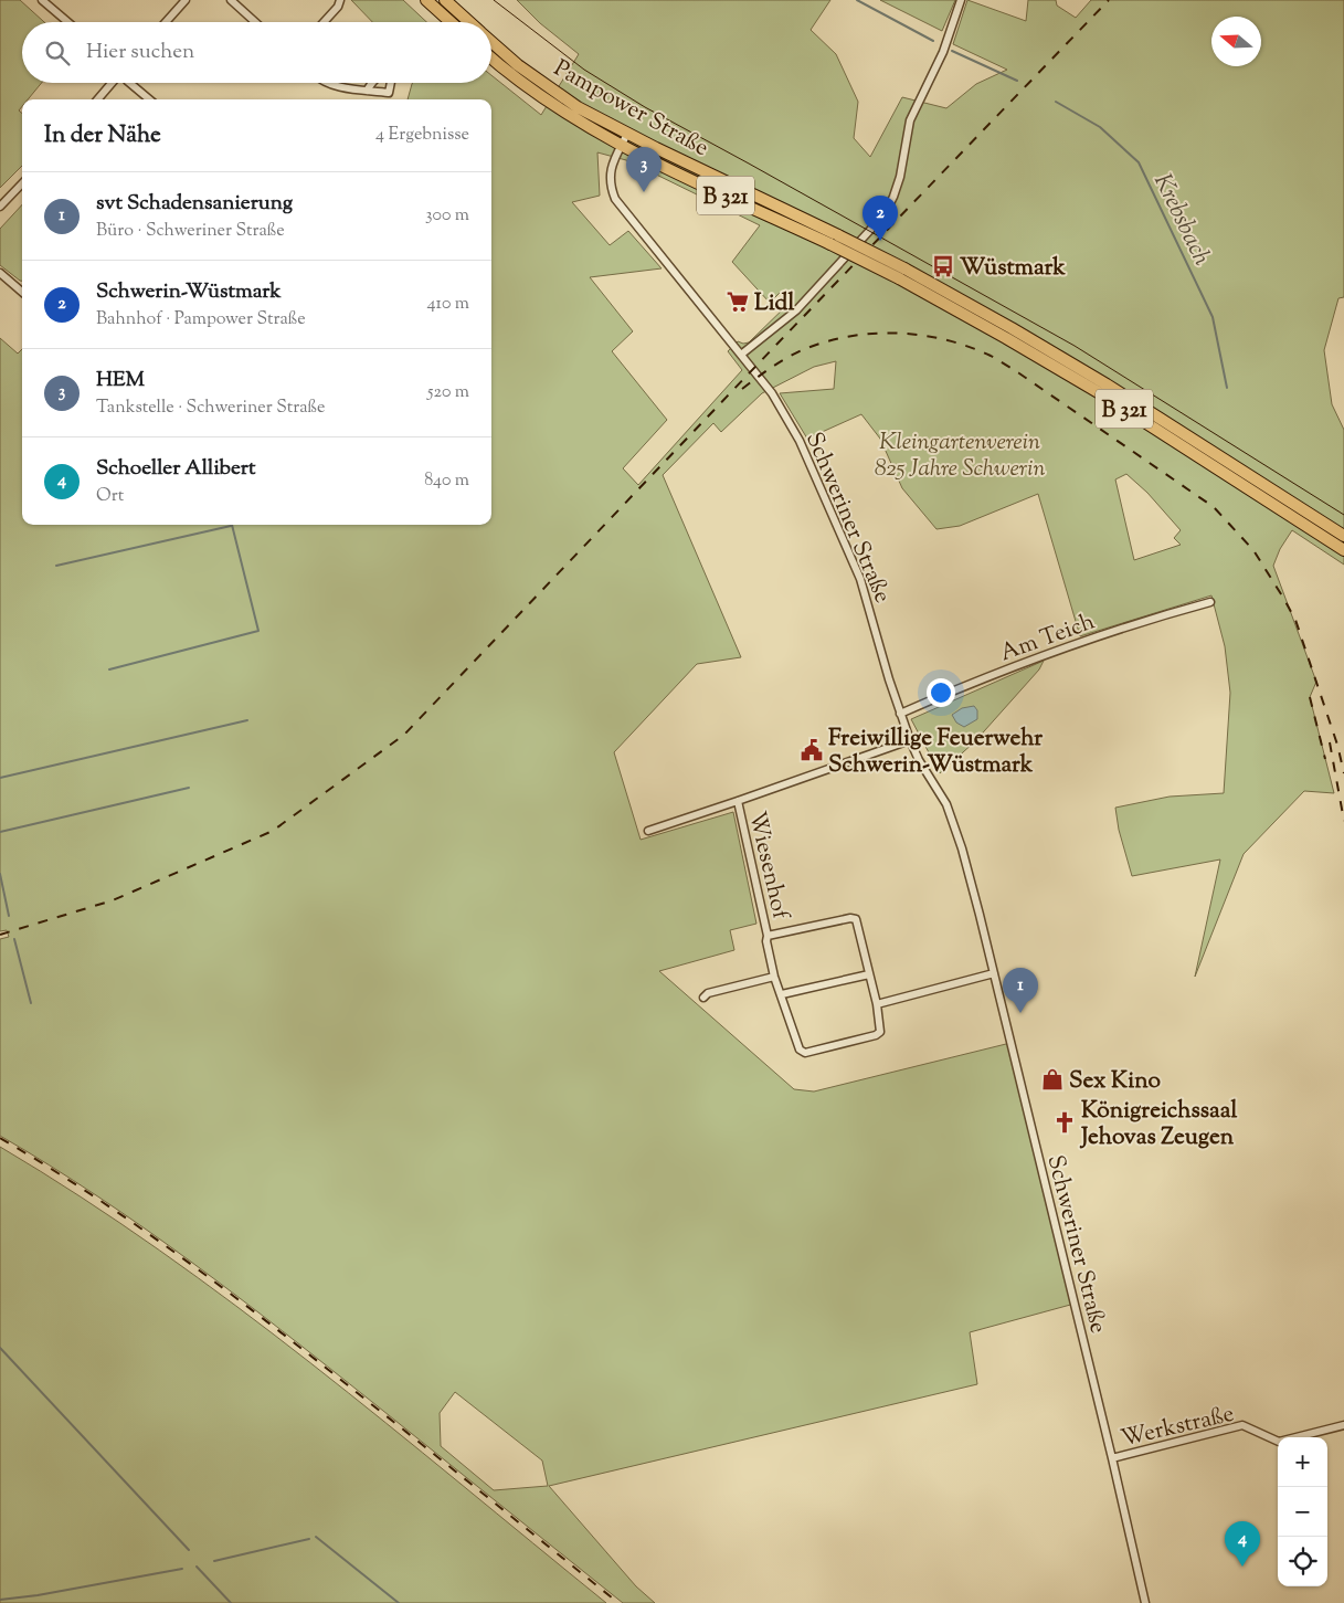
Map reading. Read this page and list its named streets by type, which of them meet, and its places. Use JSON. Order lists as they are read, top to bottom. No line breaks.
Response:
{"streets":{"main road":["Pampower Straße","B 321"],"street":["Schweriner Straße","Am Teich","Wiesenhof","Werkstraße"]},"crossings":[["Pampower Straße","Schweriner Straße"],["Schweriner Straße","Am Teich"],["Schweriner Straße","Werkstraße"]],"water":["Krebsbach"],"parks":["Kleingartenverein 825 Jahre Schwerin"],"places":{"bus stop":["Wüstmark"],"supermarket":["Lidl"],"public building":["Freiwillige Feuerwehr Schwerin-Wüstmark"],"shop":["Sex Kino"],"church":["Königreichssaal Jehovas Zeugen"]},"north":"left","page":{"search":"Hier suchen","heading":["In der Nähe","4 Ergebnisse"],"pins":["3","2","1","4"],"list":[{"mark":"1","name":"svt Schadensanierung","note":"Büro · Schweriner Straße","value":"300 m"},{"mark":"2","name":"Schwerin-Wüstmark","note":"Bahnhof · Pampower Straße","value":"410 m"},{"mark":"3","name":"HEM","note":"Tankstelle · Schweriner Straße","value":"520 m"},{"mark":"4","name":"Schoeller Allibert","note":"Ort","value":"840 m"}],"map_buttons":["+","−"]}}
